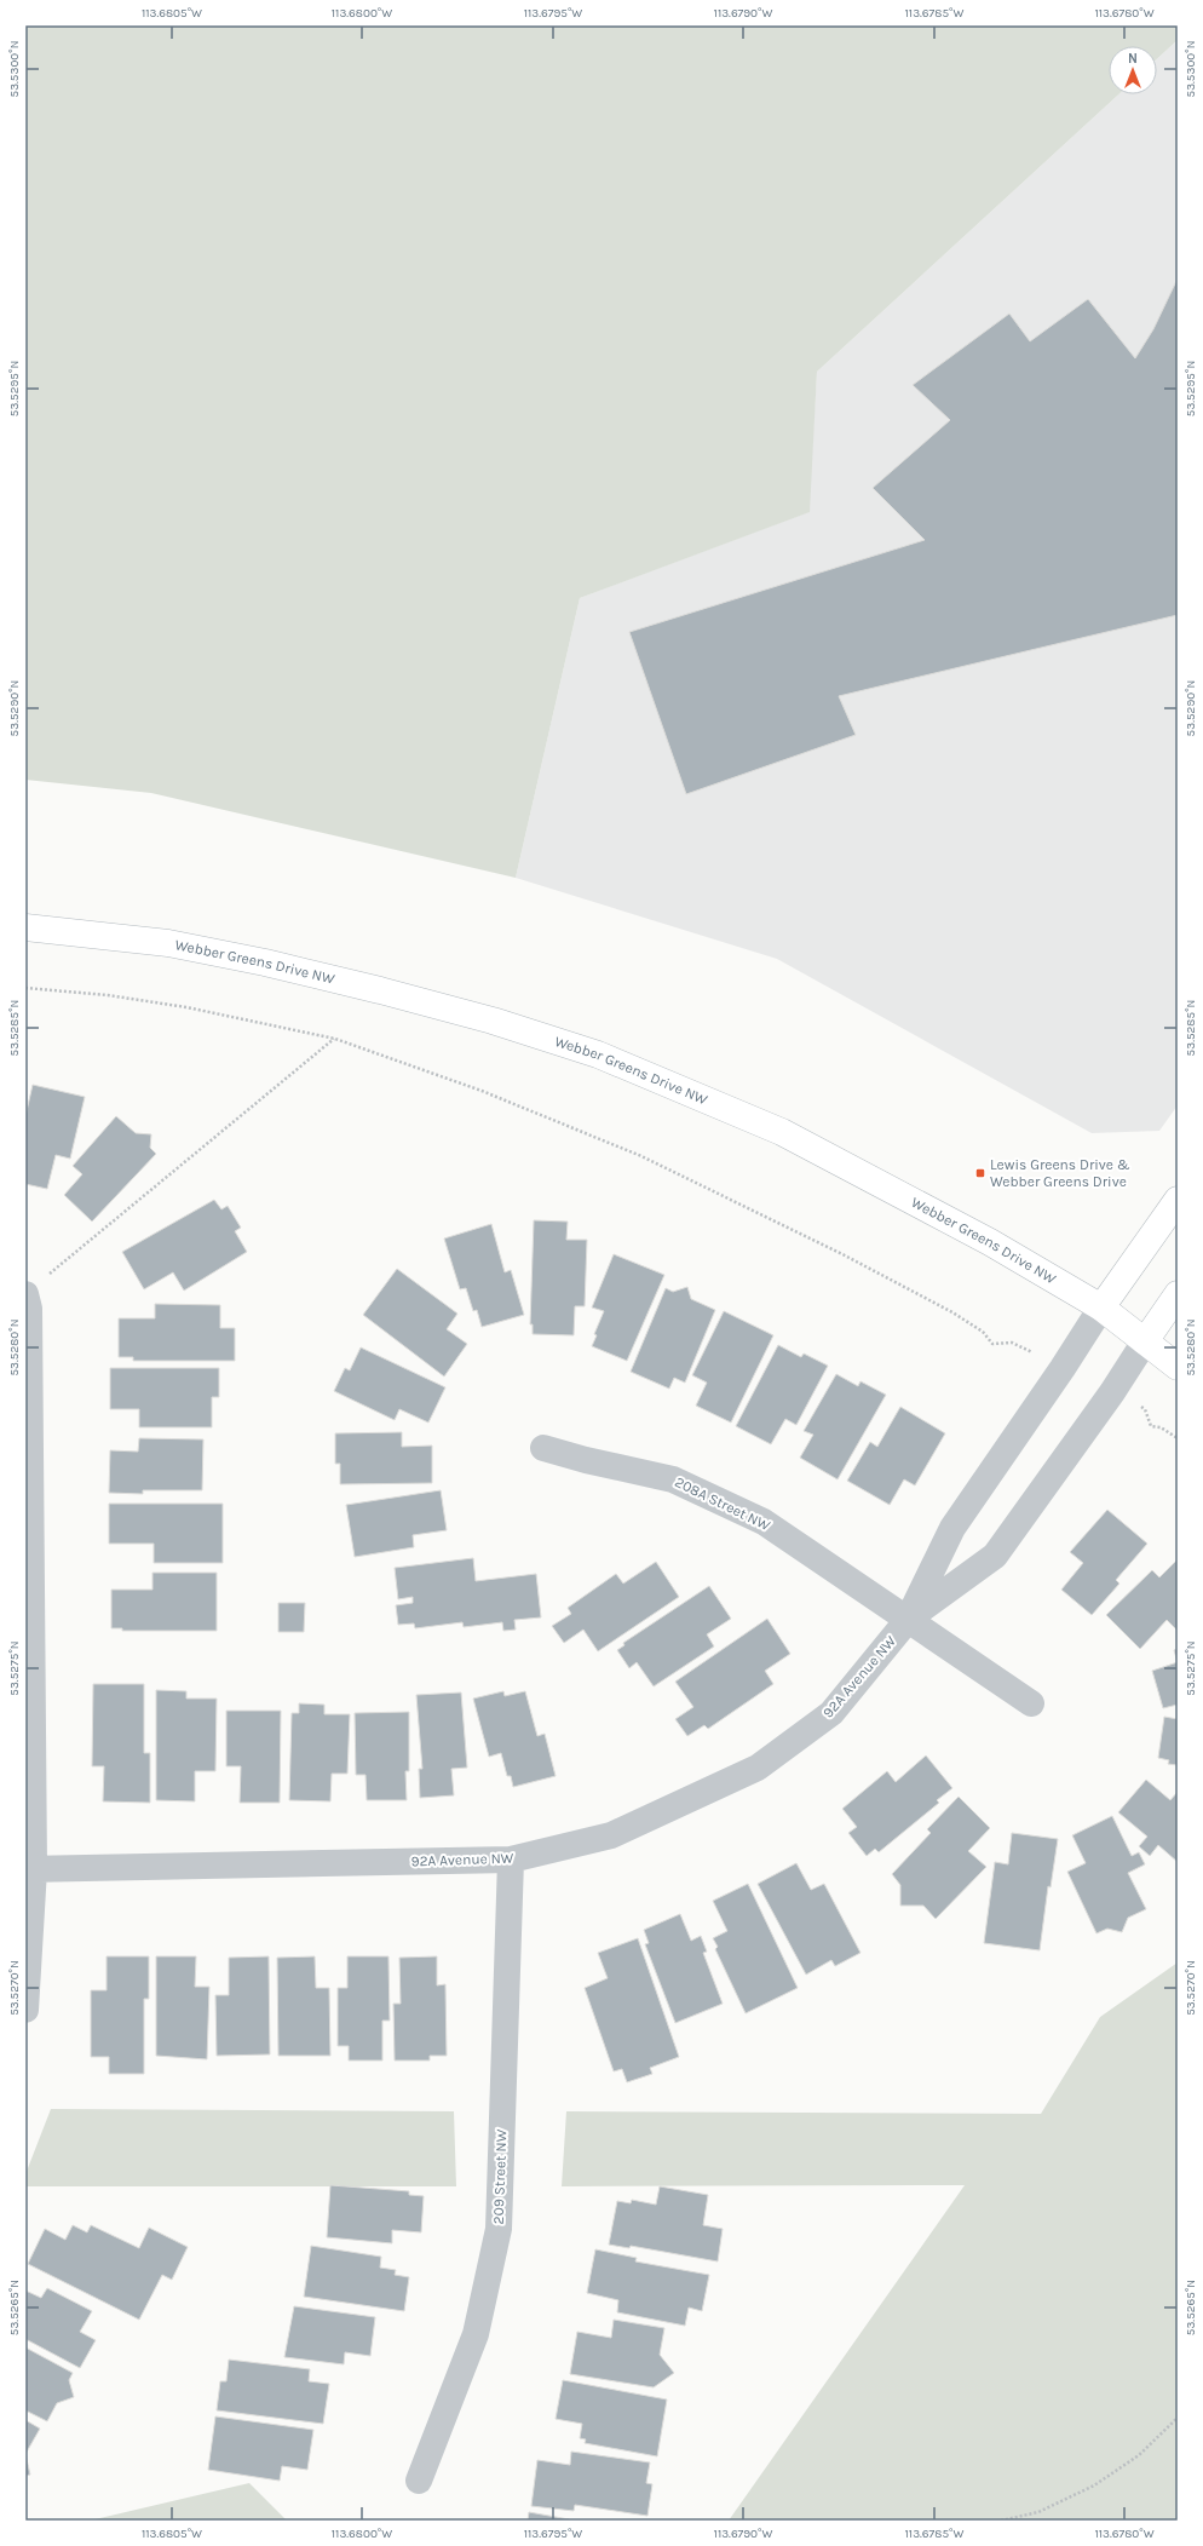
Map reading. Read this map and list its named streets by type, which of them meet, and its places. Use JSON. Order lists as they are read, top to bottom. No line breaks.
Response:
{"streets":{"main road":["Webber Greens Drive NW"],"street":["208A Street NW","92A Avenue NW","209 Street NW"]},"crossings":[["Webber Greens Drive NW","92A Avenue NW"],["208A Street NW","92A Avenue NW"],["92A Avenue NW","209 Street NW"]],"places":{"transit":["Lewis Greens Drive & Webber Greens Drive"]},"north":"top","coordinates":["113.6805°W","113.6800°W","113.6795°W","113.6790°W","113.6785°W","113.6780°W","53.5300°N","53.5295°N","53.5290°N","53.5285°N","53.5280°N","53.5275°N","53.5270°N","53.5265°N"]}
